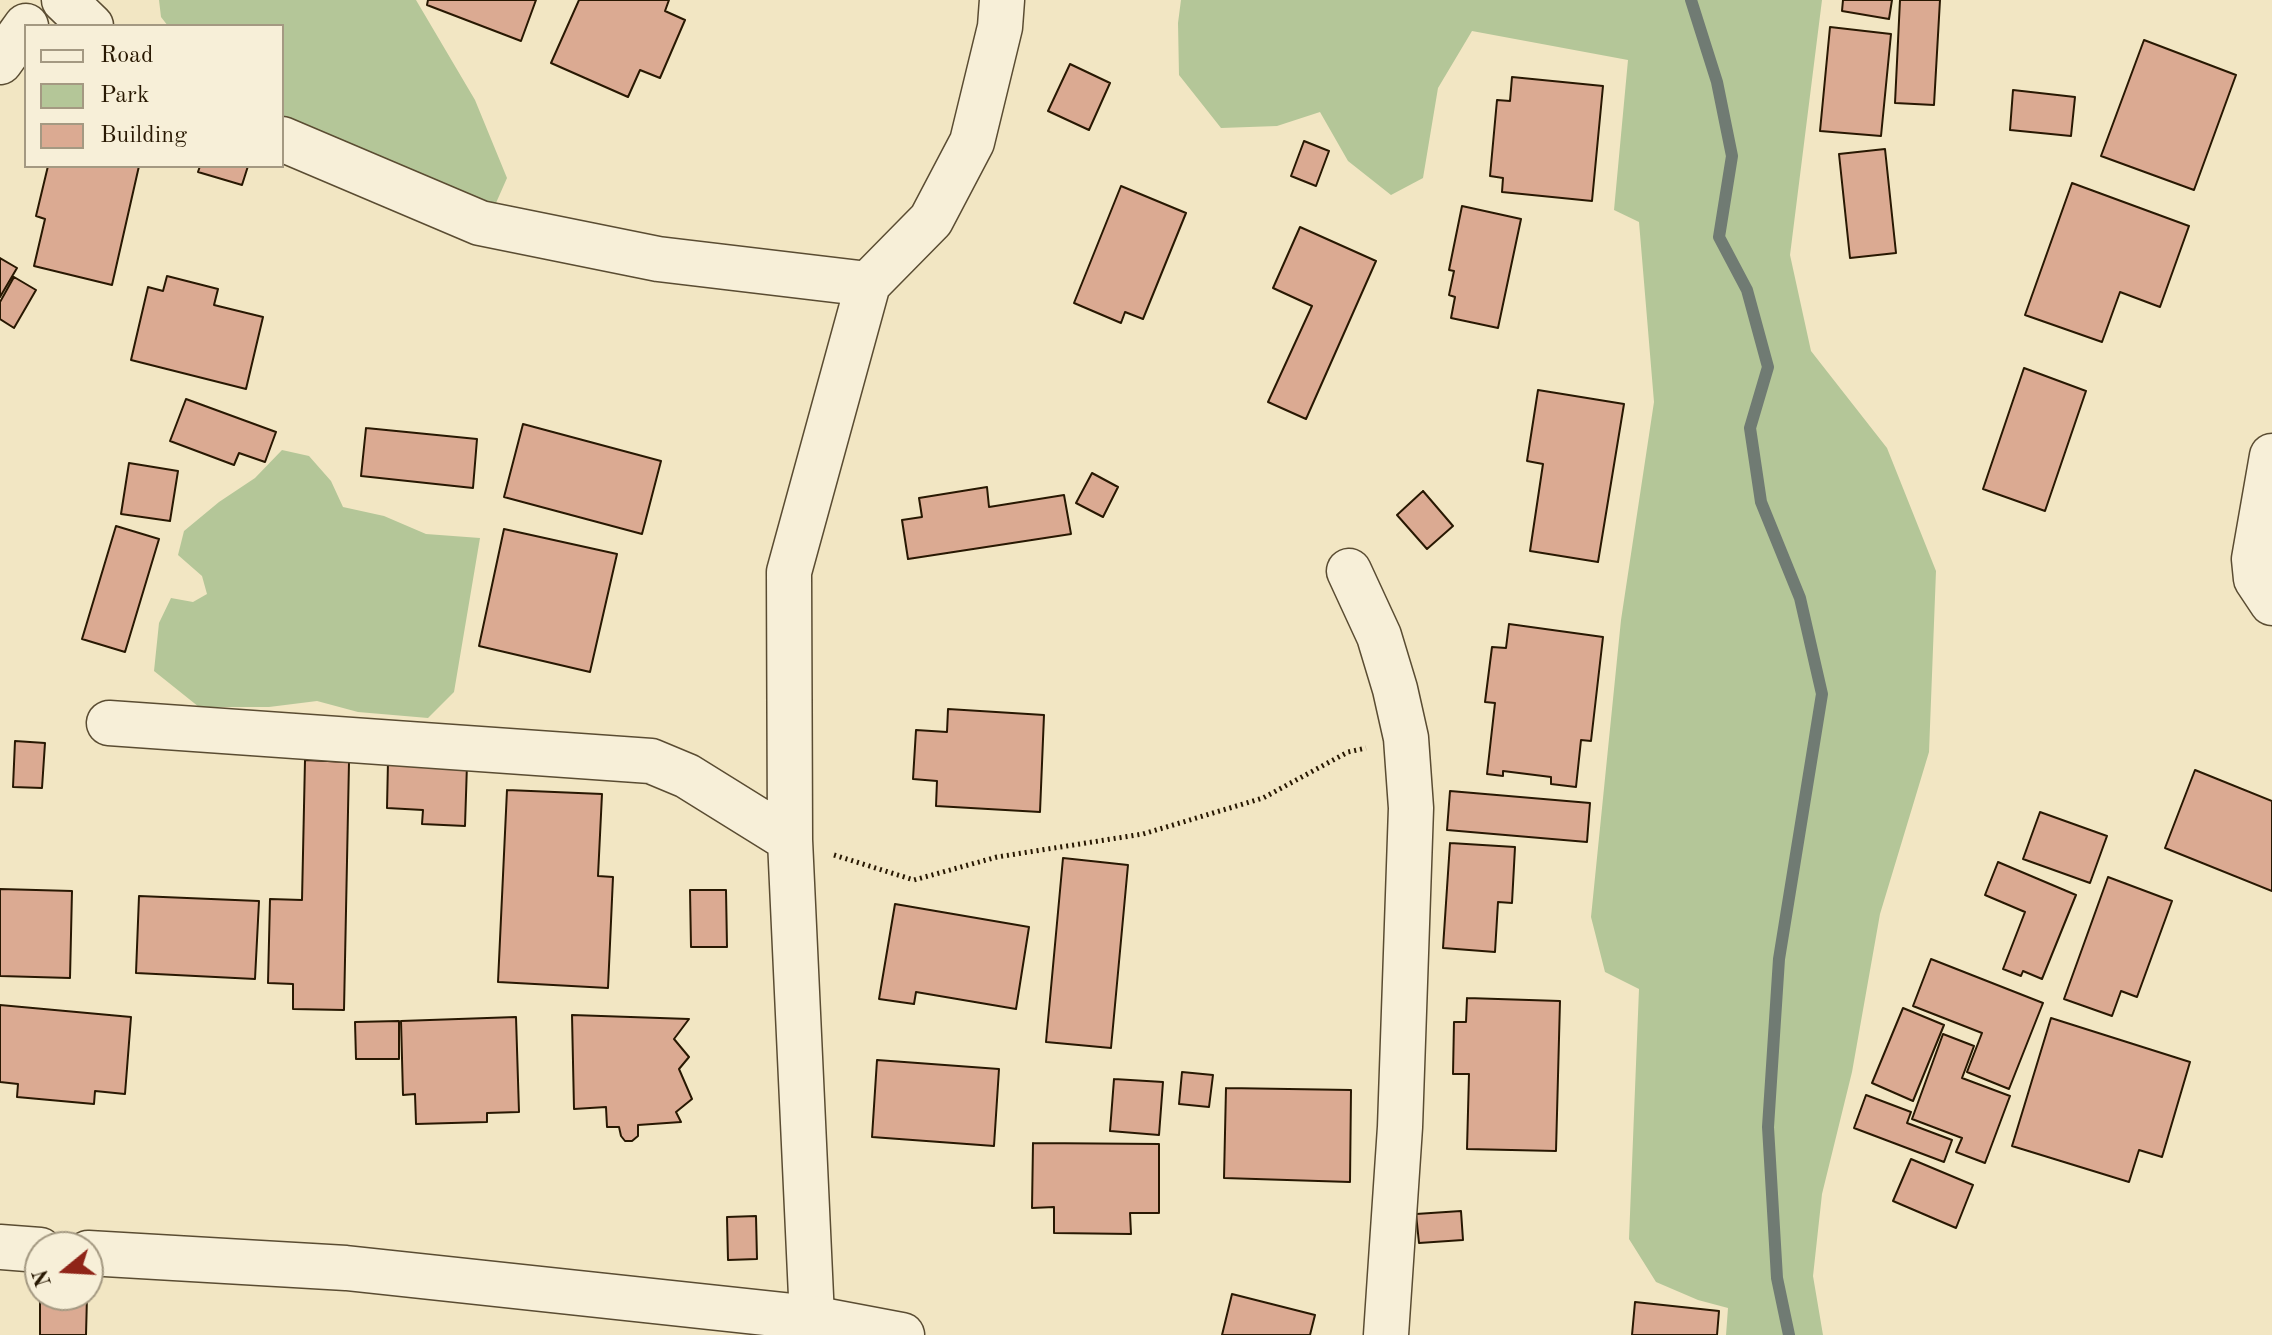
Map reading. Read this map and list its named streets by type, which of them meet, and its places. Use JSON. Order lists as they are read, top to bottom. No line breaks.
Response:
{"legend":["Road","Park","Building"],"north":"left"}
